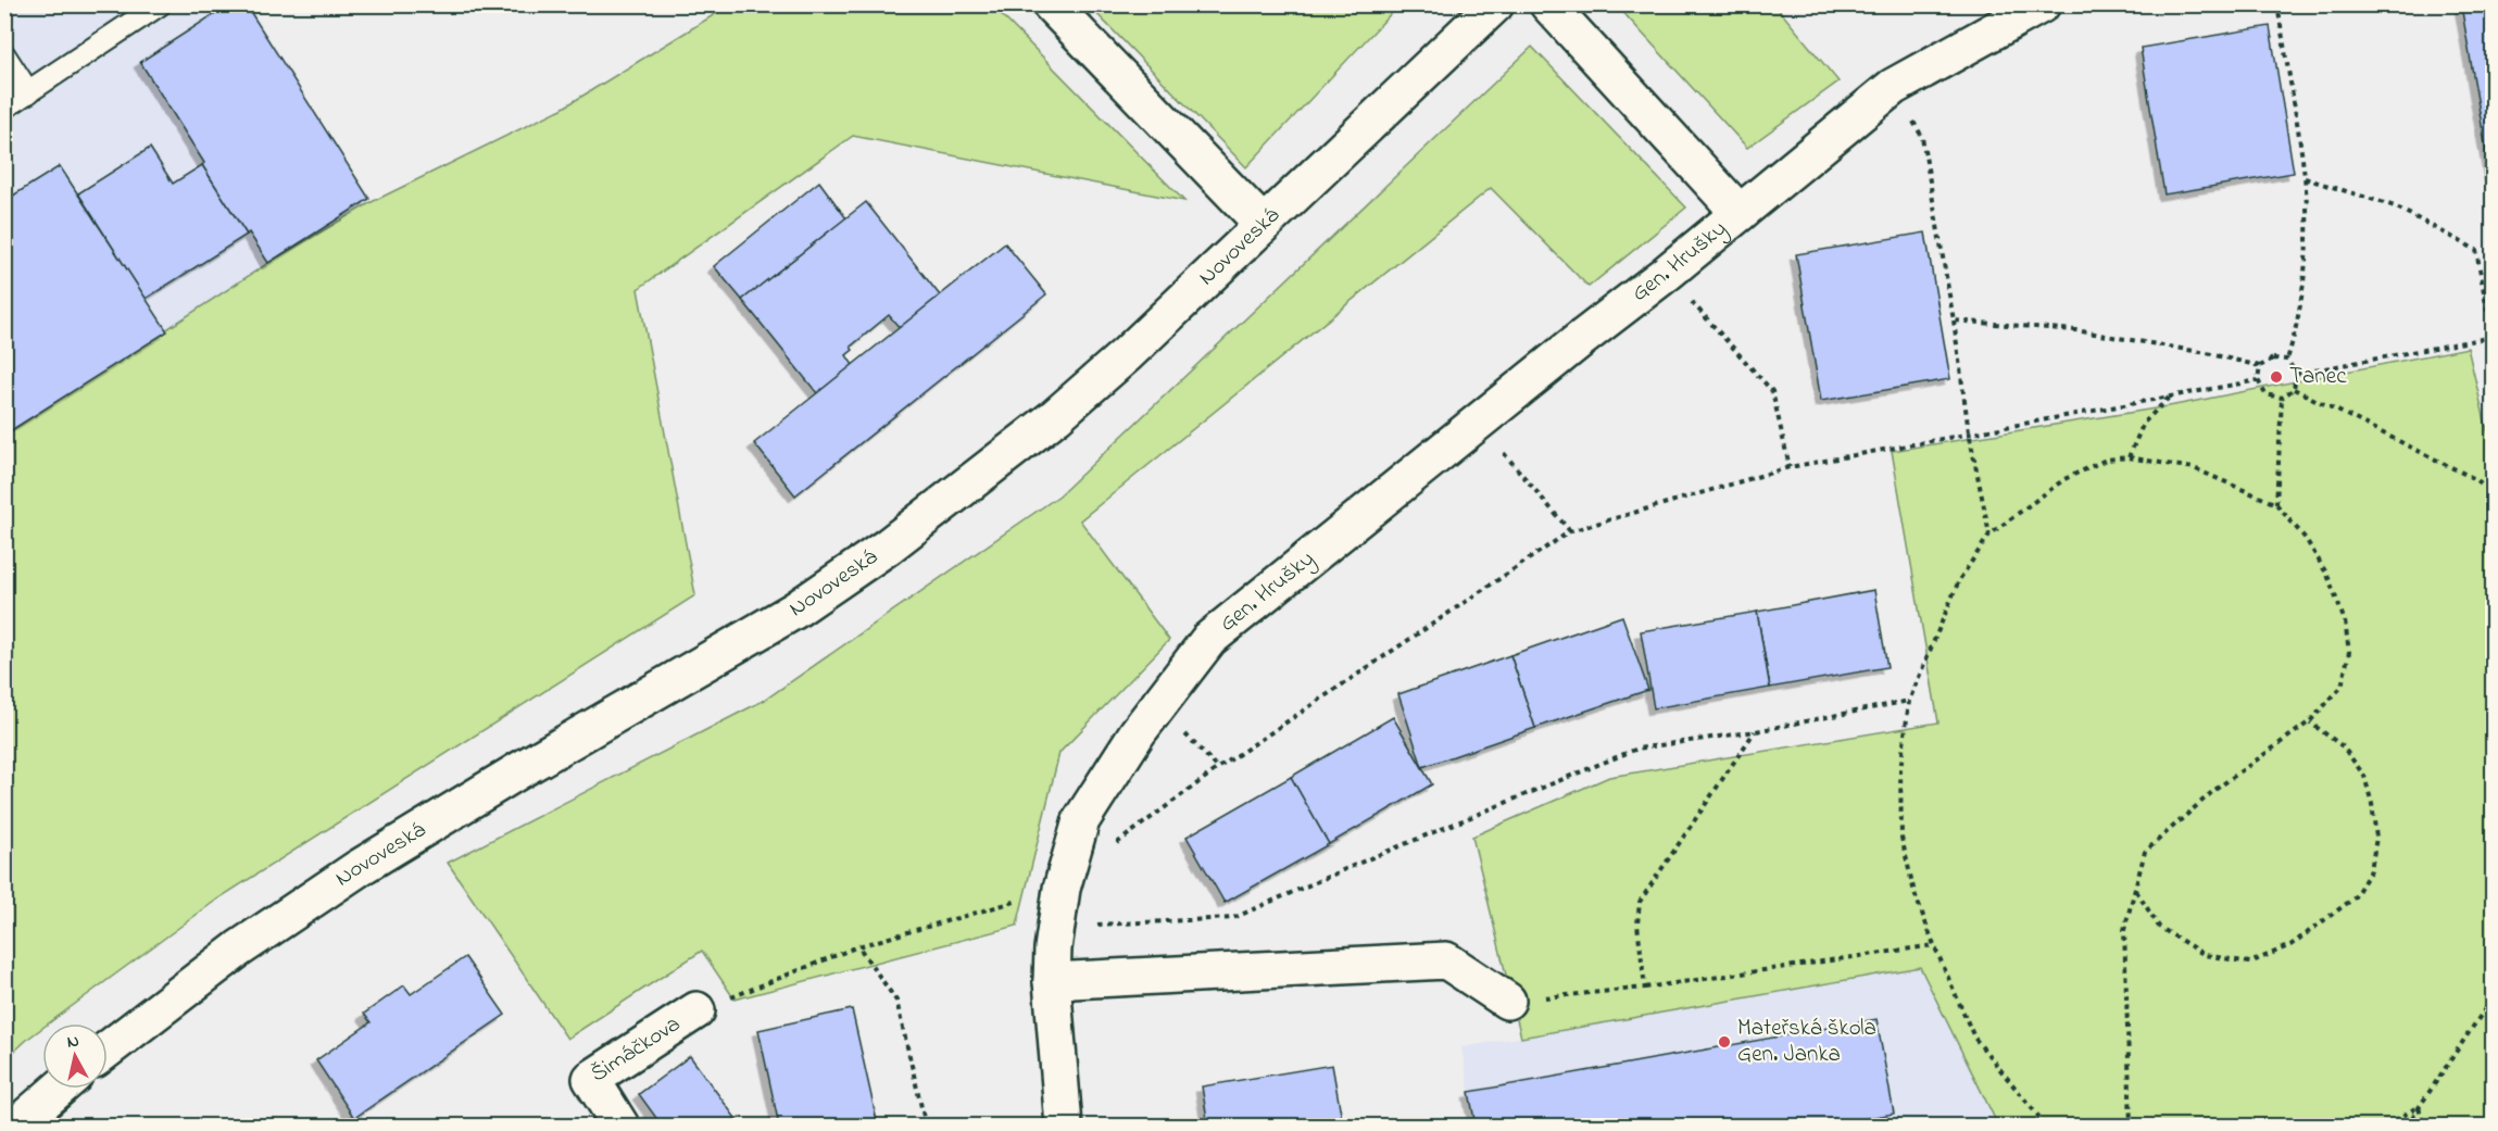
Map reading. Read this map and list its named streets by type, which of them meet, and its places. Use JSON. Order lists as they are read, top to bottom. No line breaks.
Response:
{"streets":{"street":["Novoveská","Gen. Hrušky","Šimáčkova"]},"places":["Tanec","Mateřská škola Gen. Janka"],"north":"top"}
